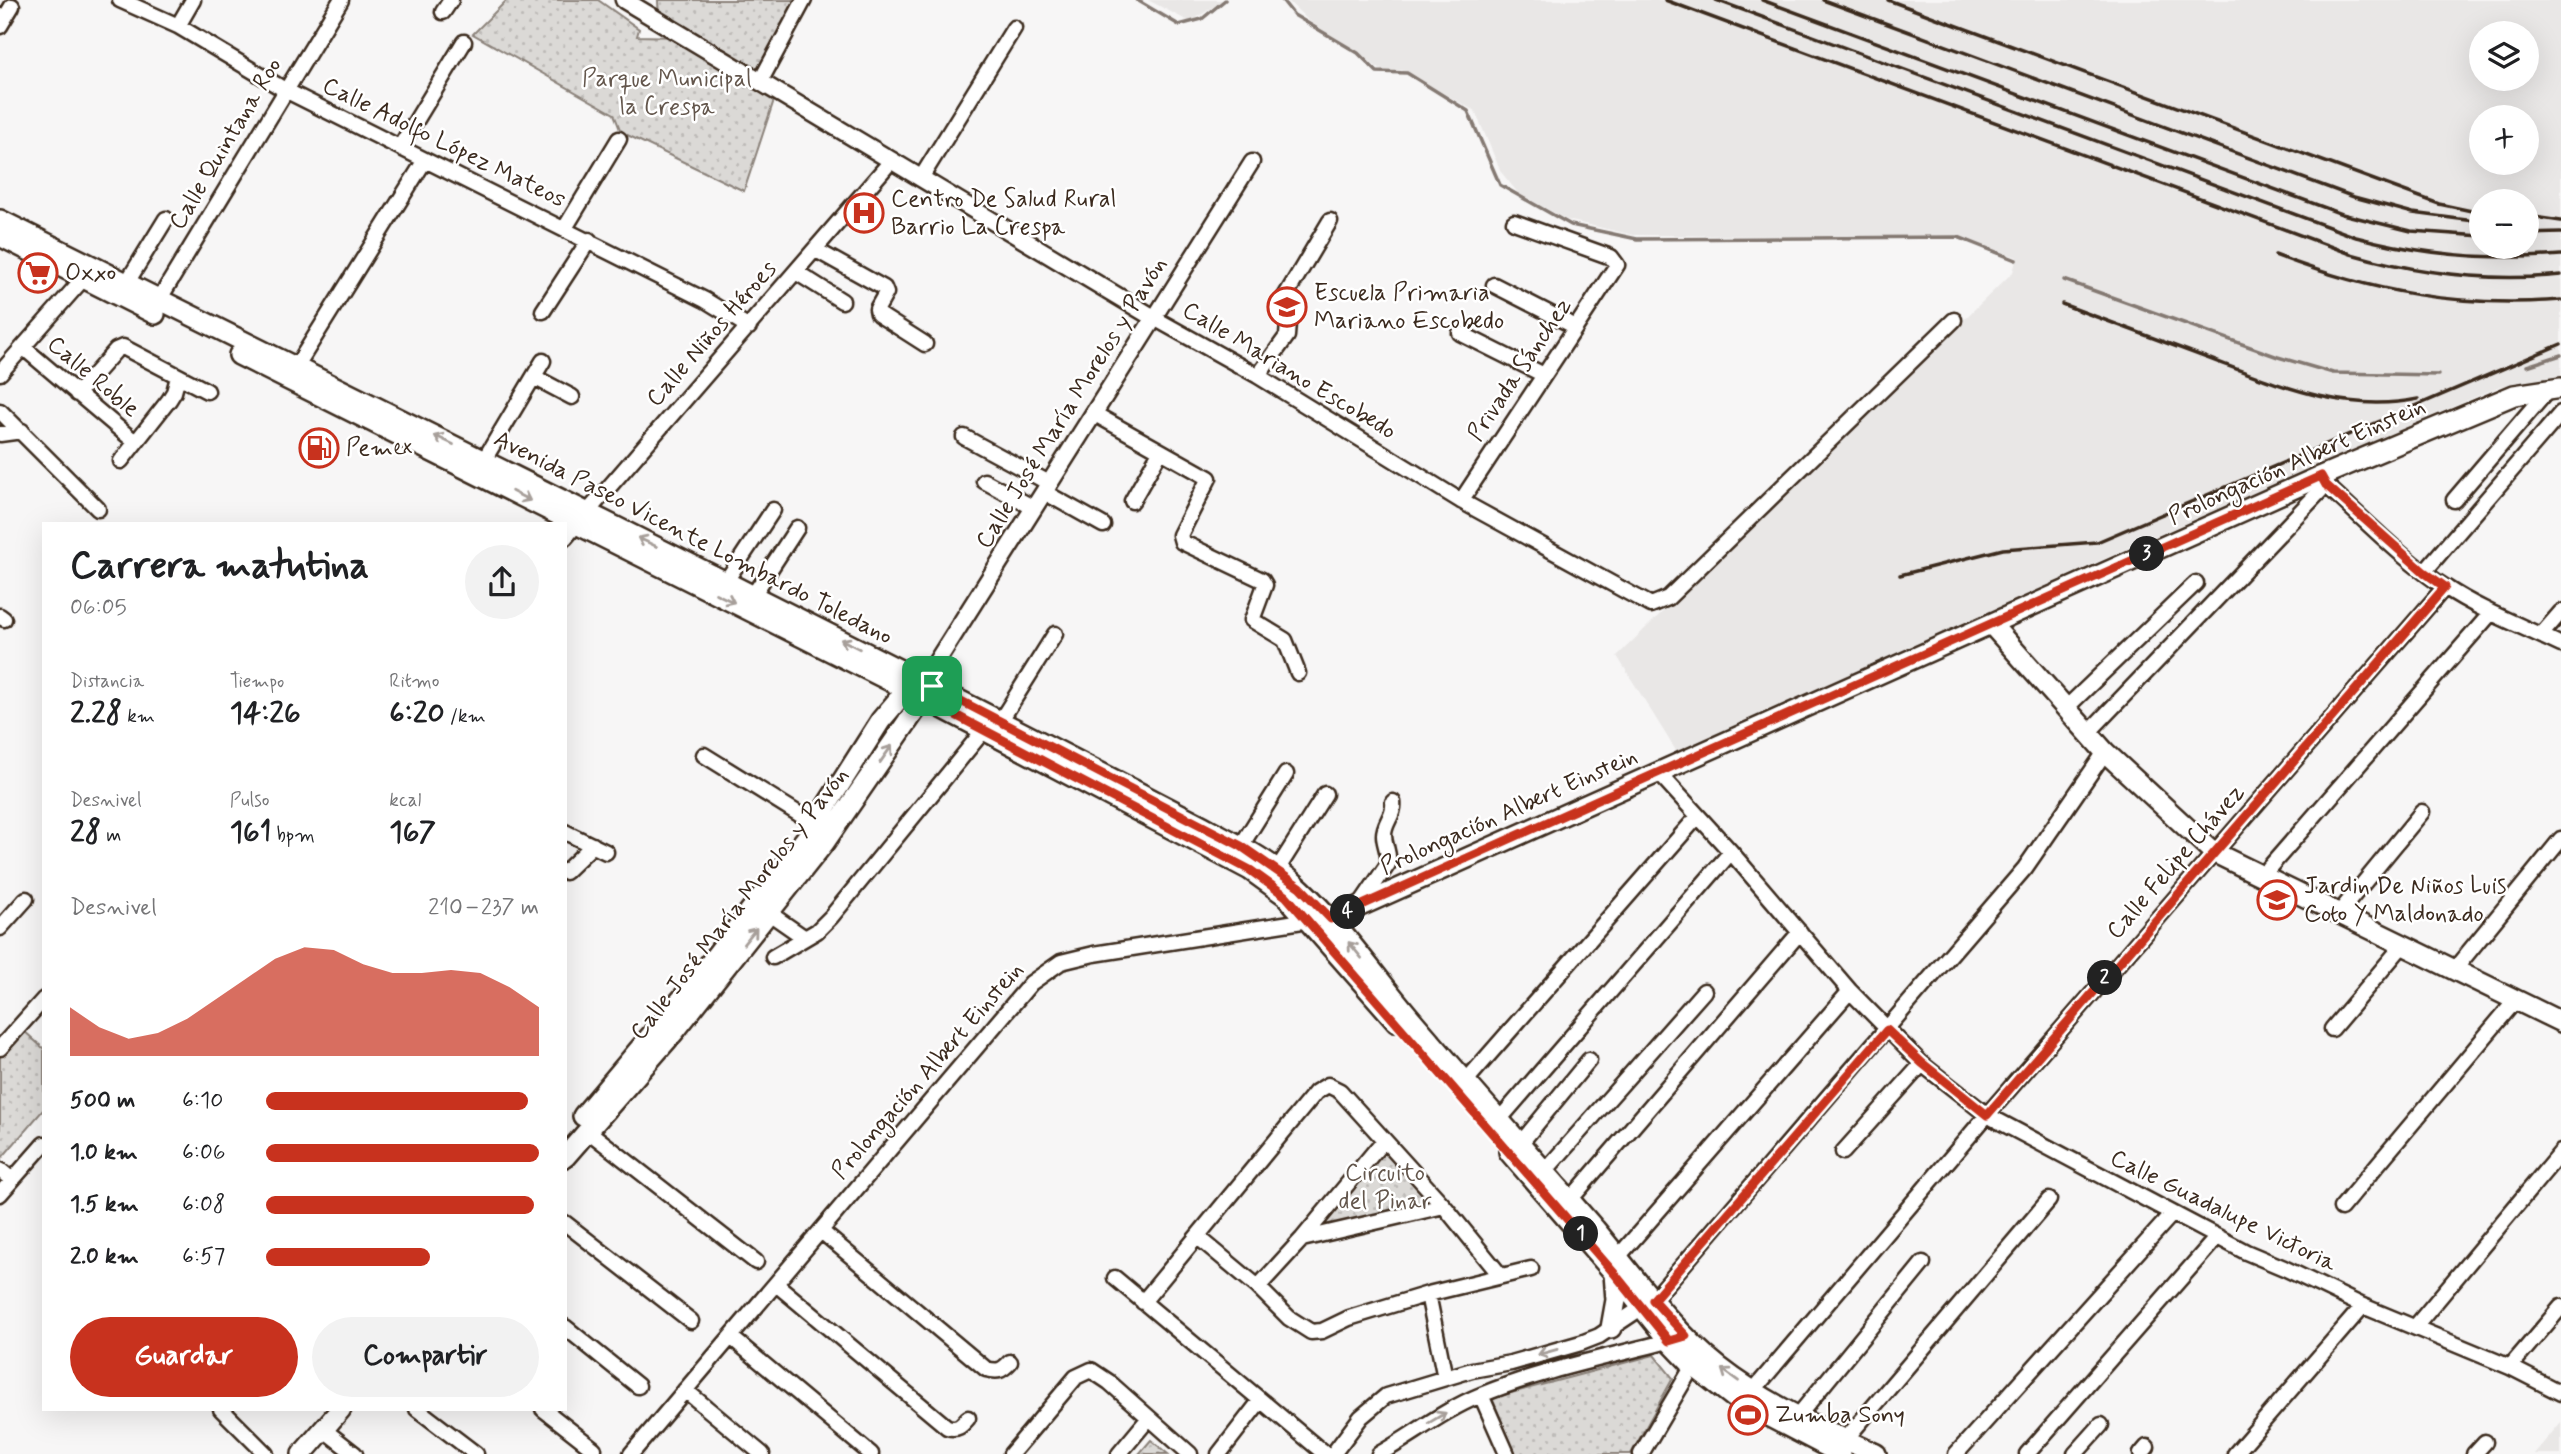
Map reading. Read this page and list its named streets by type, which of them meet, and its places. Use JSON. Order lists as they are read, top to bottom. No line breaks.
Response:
{"streets":{"main road":["Calle José María Morelos y Pavón","Prolongación Albert Einstein","Avenida Paseo Vicente Lombardo Toledano"],"street":["Calle Adolfo López Mateos","Calle Quintana Roo","Calle Niños Héroes","Privada Sánchez","Calle Mariano Escobedo","Calle Roble","Calle Felipe Chávez","Calle Guadalupe Victoria"]},"crossings":[["Calle Adolfo López Mateos","Calle Quintana Roo"],["Calle Adolfo López Mateos","Calle Niños Héroes"],["Calle Quintana Roo","Avenida Paseo Vicente Lombardo Toledano"],["Calle Niños Héroes","Calle Mariano Escobedo"],["Calle Niños Héroes","Avenida Paseo Vicente Lombardo Toledano"],["Privada Sánchez","Calle Mariano Escobedo"],["Calle Mariano Escobedo","Calle José María Morelos y Pavón"],["Calle José María Morelos y Pavón","Avenida Paseo Vicente Lombardo Toledano"],["Prolongación Albert Einstein","Avenida Paseo Vicente Lombardo Toledano"],["Prolongación Albert Einstein","Calle Guadalupe Victoria"],["Avenida Paseo Vicente Lombardo Toledano","Calle Felipe Chávez"],["Calle Felipe Chávez","Calle Guadalupe Victoria"]],"parks":["Parque Municipal la Crespa","Circuito del Pinar"],"places":{"hospital":["Centro De Salud Rural Barrio La Crespa"],"supermarket":["Oxxo"],"school or university":["Escuela Primaria Mariano Escobedo","Jardin De Niños Luis Coto Y Maldonado"],"fuel station":["Pemex"],"sports":["Zumba Sony"]},"page":{"map_buttons":["+","−"],"heading":["Carrera matutina","06:05"],"pins":["3","4","2","1"],"stats":[["Distancia","2.28 km"],["Tiempo","14:26"],["Ritmo","6:20 /km"],["Desnivel","28 m"],["Pulso","161 bpm"],["kcal","167"]],"chart":["Desnivel","210–237 m"],"list":[{"name":"500 m","note":"6:10"},{"name":"1.0 km","note":"6:06"},{"name":"1.5 km","note":"6:08"},{"name":"2.0 km","note":"6:57"}],"buttons":["Guardar","Compartir"]}}
